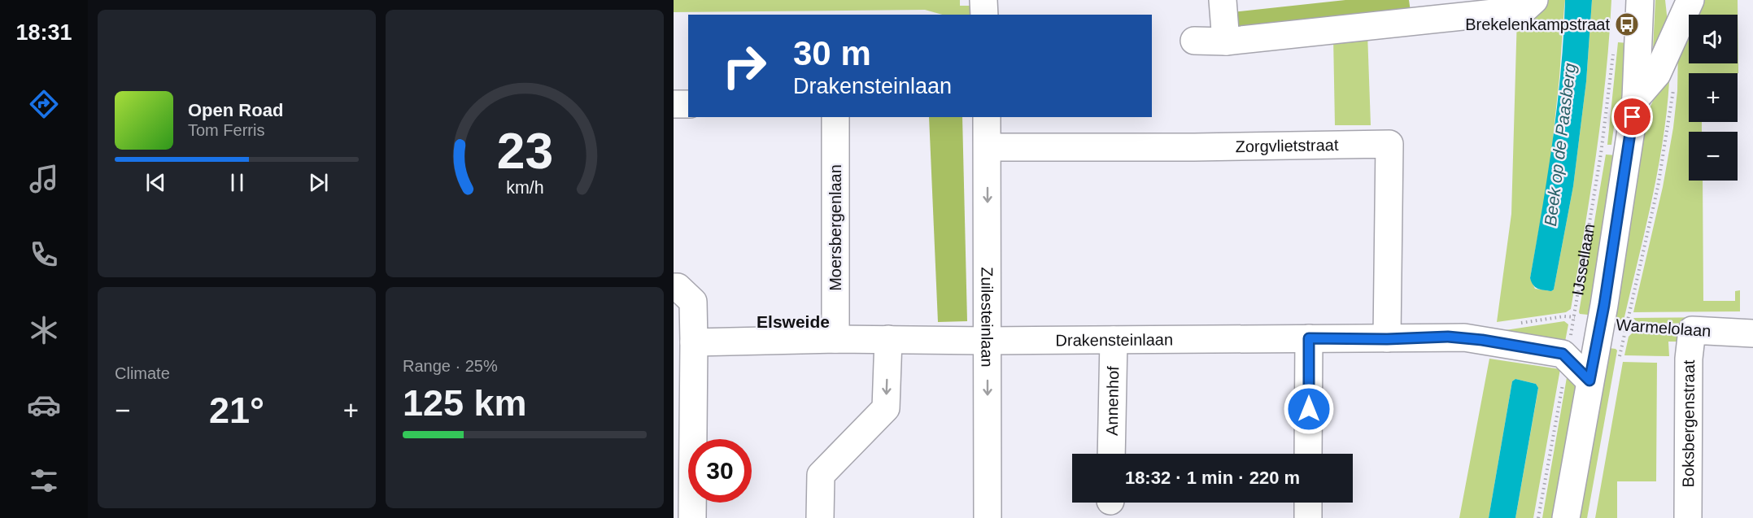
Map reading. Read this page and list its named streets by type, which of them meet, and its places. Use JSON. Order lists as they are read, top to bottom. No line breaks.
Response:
{"streets":{"street":["Zorgvlietstraat","Moersbergenlaan","IJssellaan","Zuilesteinlaan","Warmelolaan","Drakensteinlaan","Annenhof","Boksbergenstraat"]},"crossings":[["Zorgvlietstraat","Zuilesteinlaan"],["Zorgvlietstraat","Drakensteinlaan"],["Moersbergenlaan","Drakensteinlaan"],["IJssellaan","Warmelolaan"],["IJssellaan","Drakensteinlaan"],["Zuilesteinlaan","Drakensteinlaan"],["Warmelolaan","Boksbergenstraat"],["Drakensteinlaan","Annenhof"]],"one_way":["Zuilesteinlaan"],"districts":["Elsweide"],"water":["Beek op de Paasberg"],"places":{"bus stop":["Brekelenkampstraat"]},"page":{"tabs":"18:31","map_buttons":["+","−"],"turn":["30 m","Drakensteinlaan"],"song":["Open Road","Tom Ferris"],"tile":["Climate",["Range · 25%","125 km"]],"heat":["−","21°","+"],"limit":"30","trip":"18:32 · 1 min · 220 m","gauge":["23","km/h"]}}
